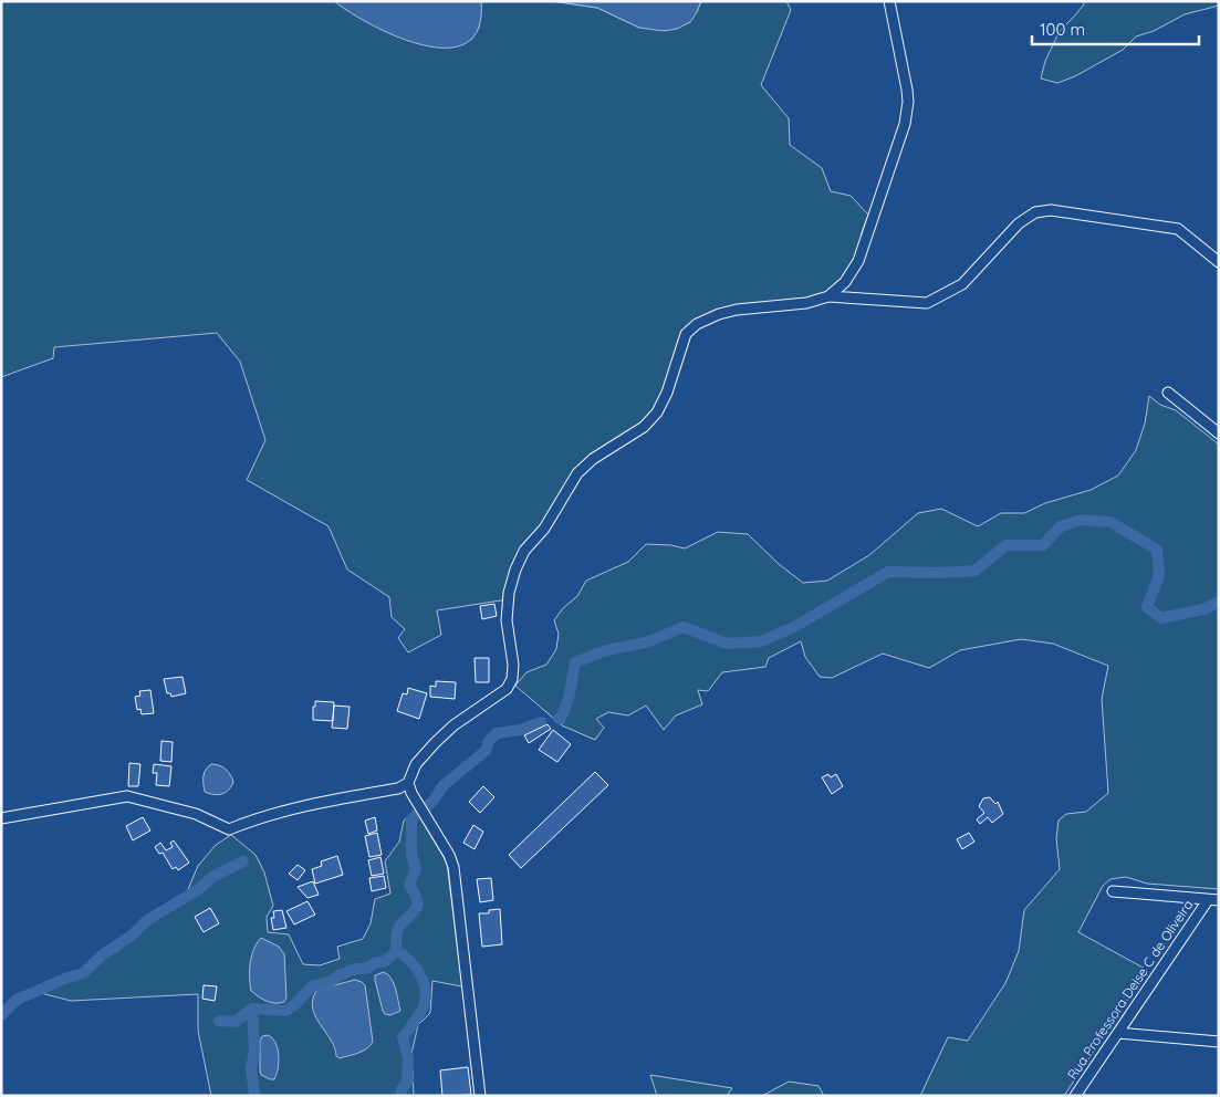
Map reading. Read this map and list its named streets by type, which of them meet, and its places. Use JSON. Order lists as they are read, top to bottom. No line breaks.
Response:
{"streets":{"street":["Rua Professora Deise C de Oliveira"]},"scale_bar":"100 m"}
